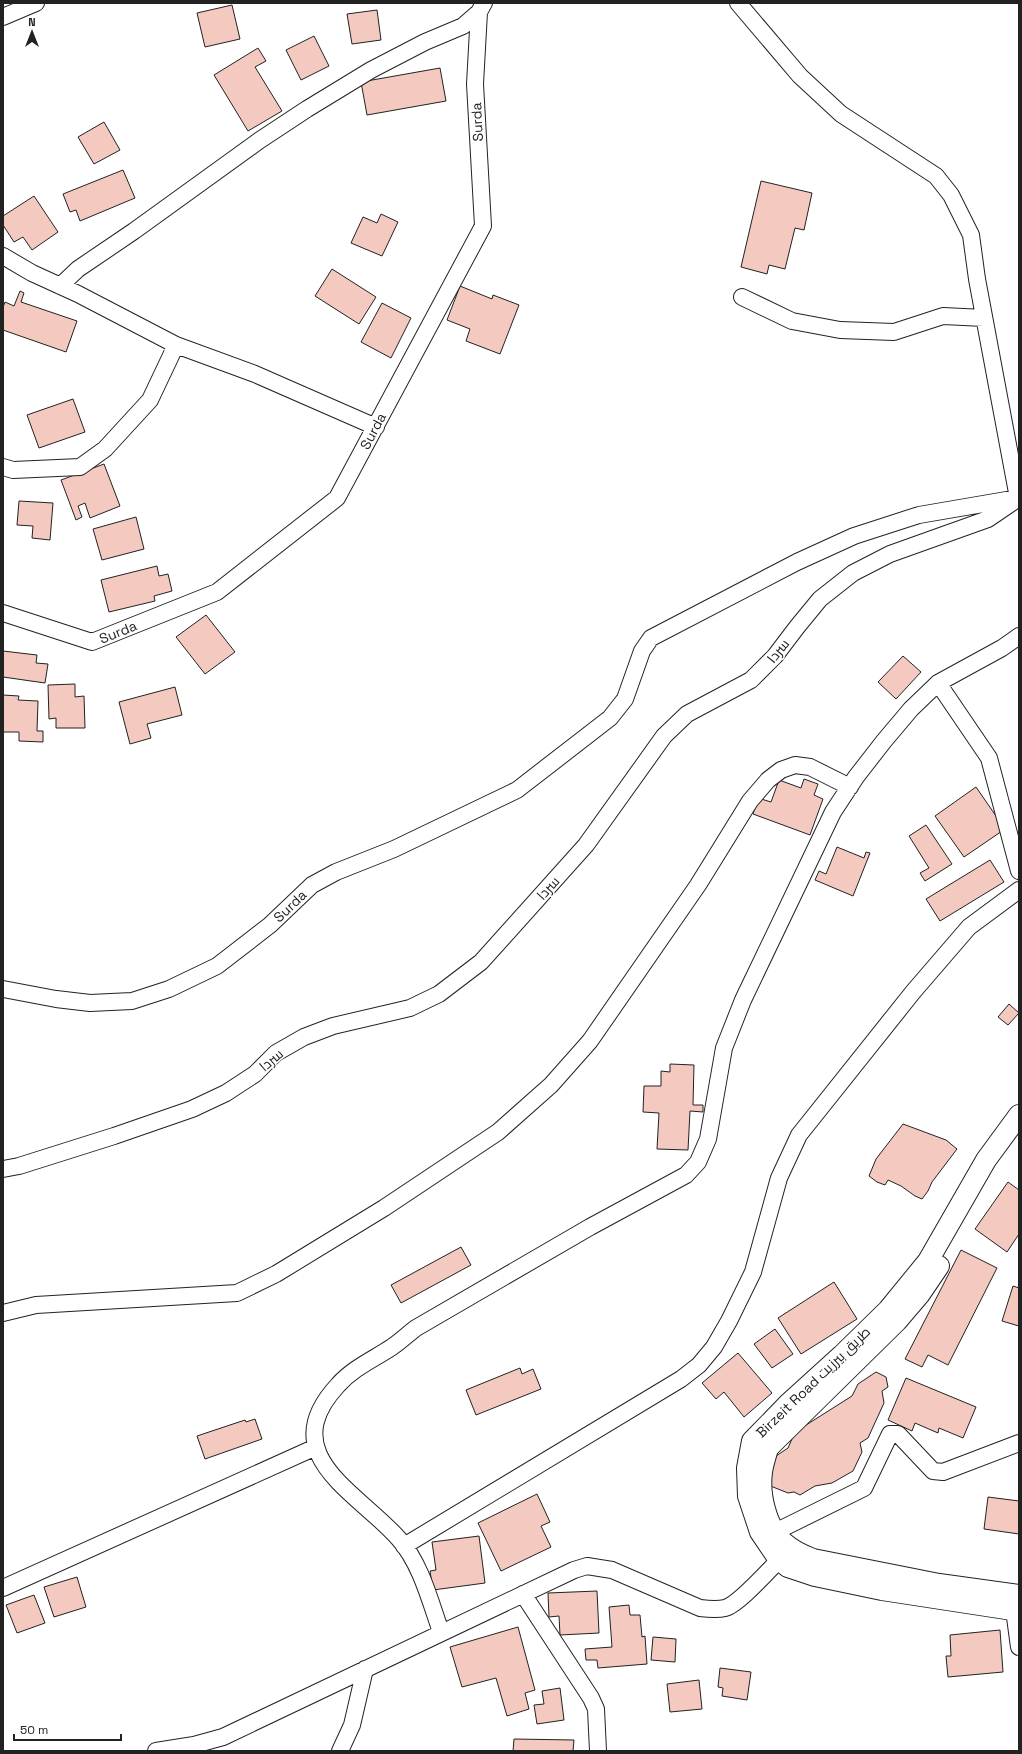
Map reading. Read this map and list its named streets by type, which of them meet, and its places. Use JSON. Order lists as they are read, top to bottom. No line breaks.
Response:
{"streets":{"main road":["Birzeit Road طريق بيرزيت"],"street":["Surda","سردا"]},"crossings":[["Surda","سردا"]],"scale_bar":"50 m","north":"top"}
